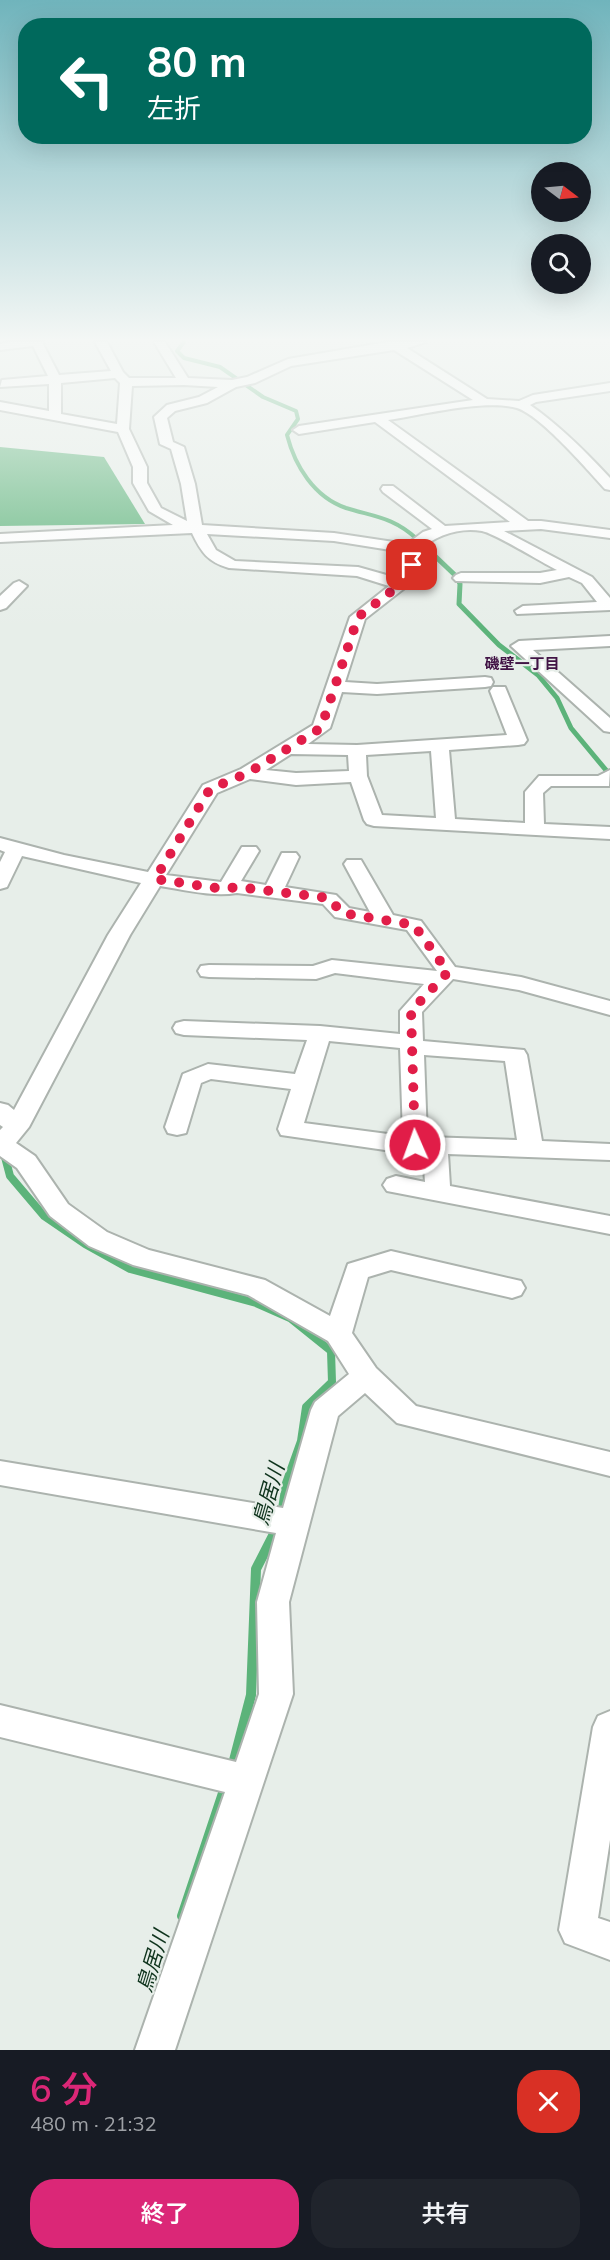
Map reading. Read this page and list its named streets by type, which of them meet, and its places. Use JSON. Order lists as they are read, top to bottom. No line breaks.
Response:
{"districts":["磯壁一丁目"],"water":["鳥居川"],"north":"right","page":{"turn":["80 m","左折"],"heading":["6 分","480 m · 21:32"],"buttons":["終了","共有"]}}
